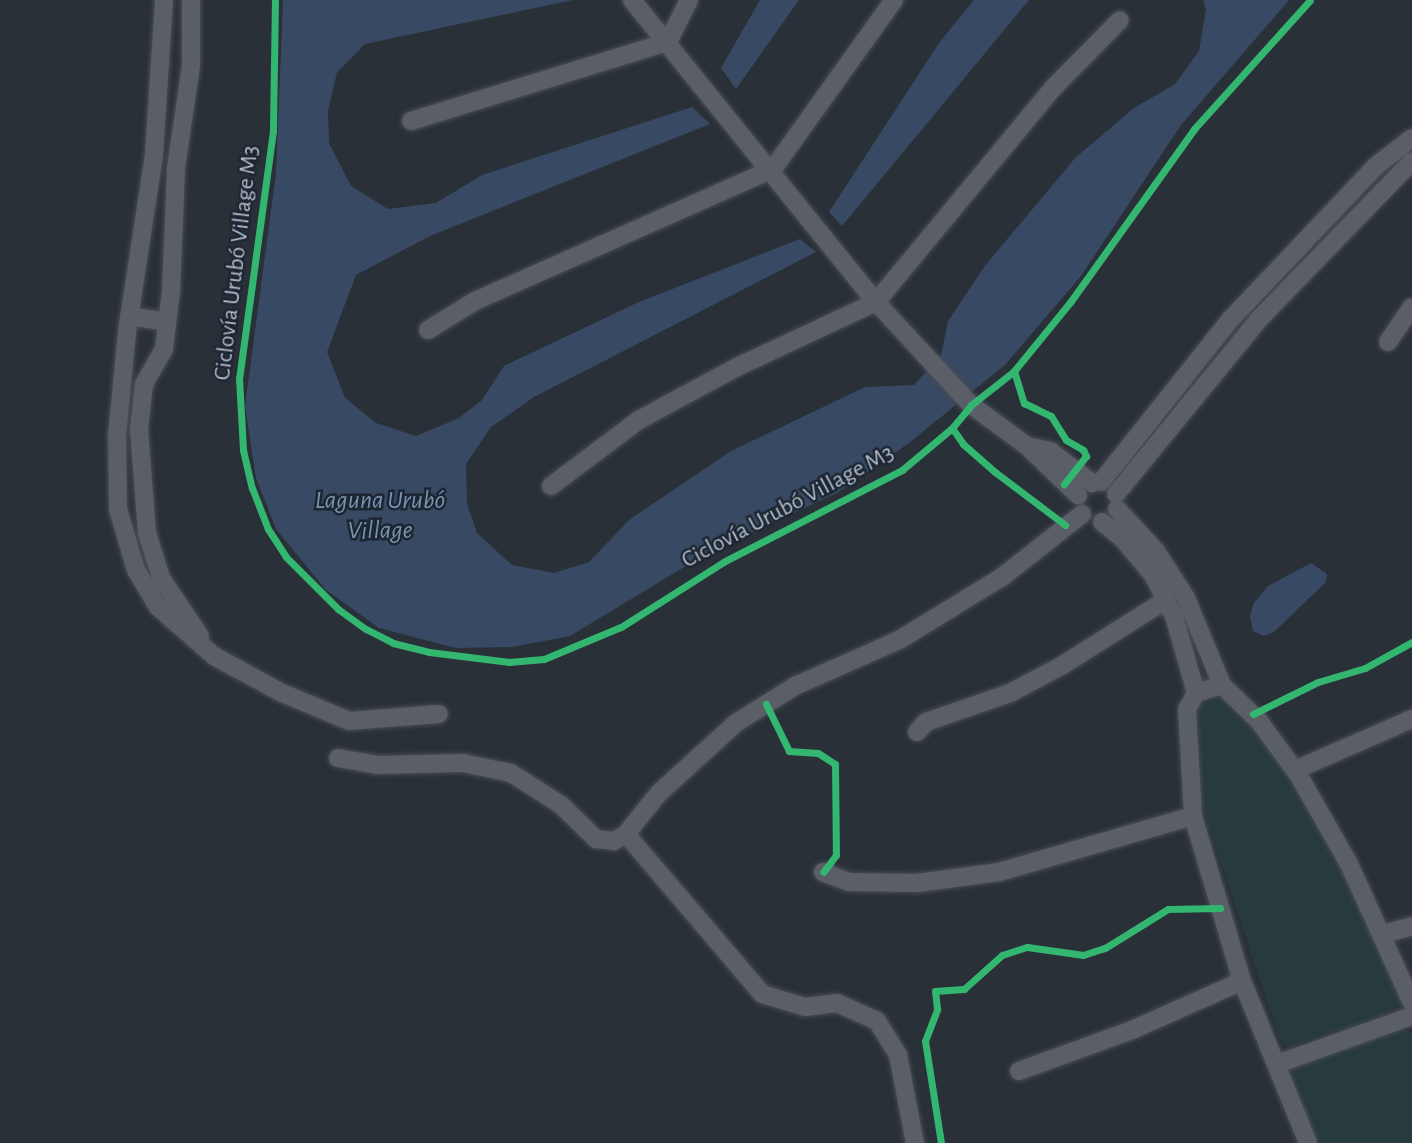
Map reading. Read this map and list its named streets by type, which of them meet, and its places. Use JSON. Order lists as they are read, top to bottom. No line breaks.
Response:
{"streets":{"cycle path":["Ciclovía Urubó Village M3"]},"water":["Laguna Urubó Village"]}
